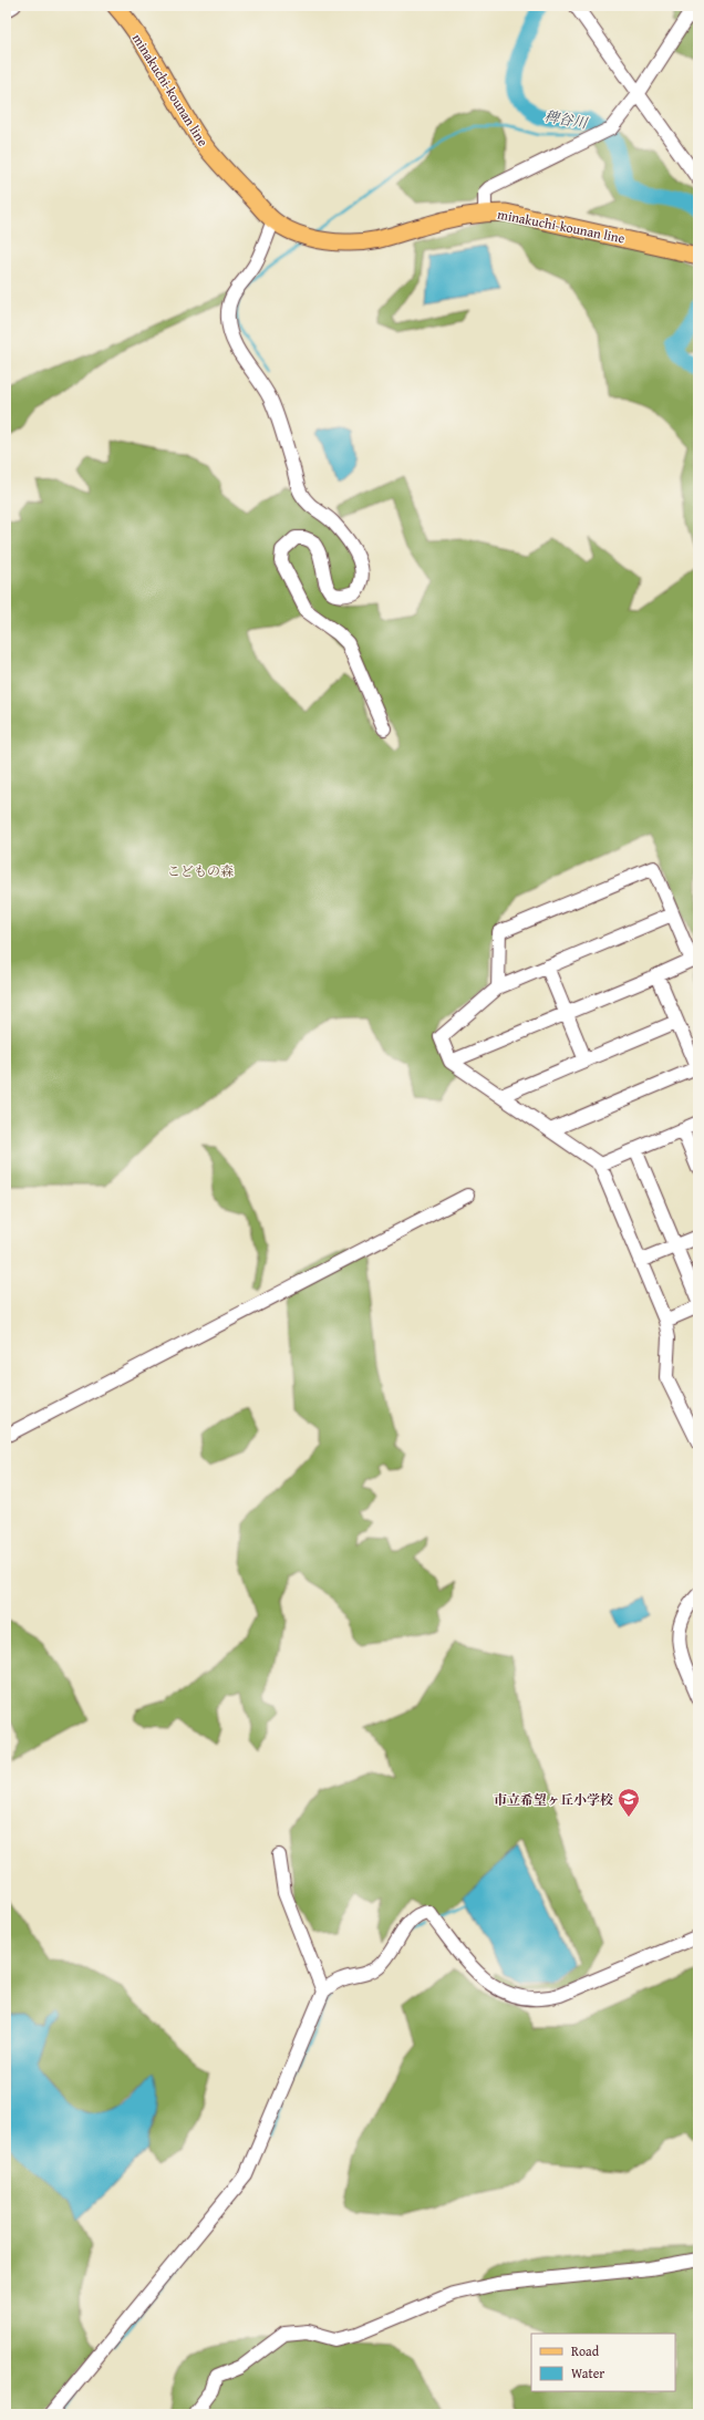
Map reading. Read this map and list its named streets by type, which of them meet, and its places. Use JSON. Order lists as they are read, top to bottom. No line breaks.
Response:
{"streets":{"main road":["minakuchi-kounan line"]},"water":["稗谷川"],"parks":["こどもの森"],"places":{"school or university":["市立希望ヶ丘小学校"]},"legend":["Road","Water"]}
